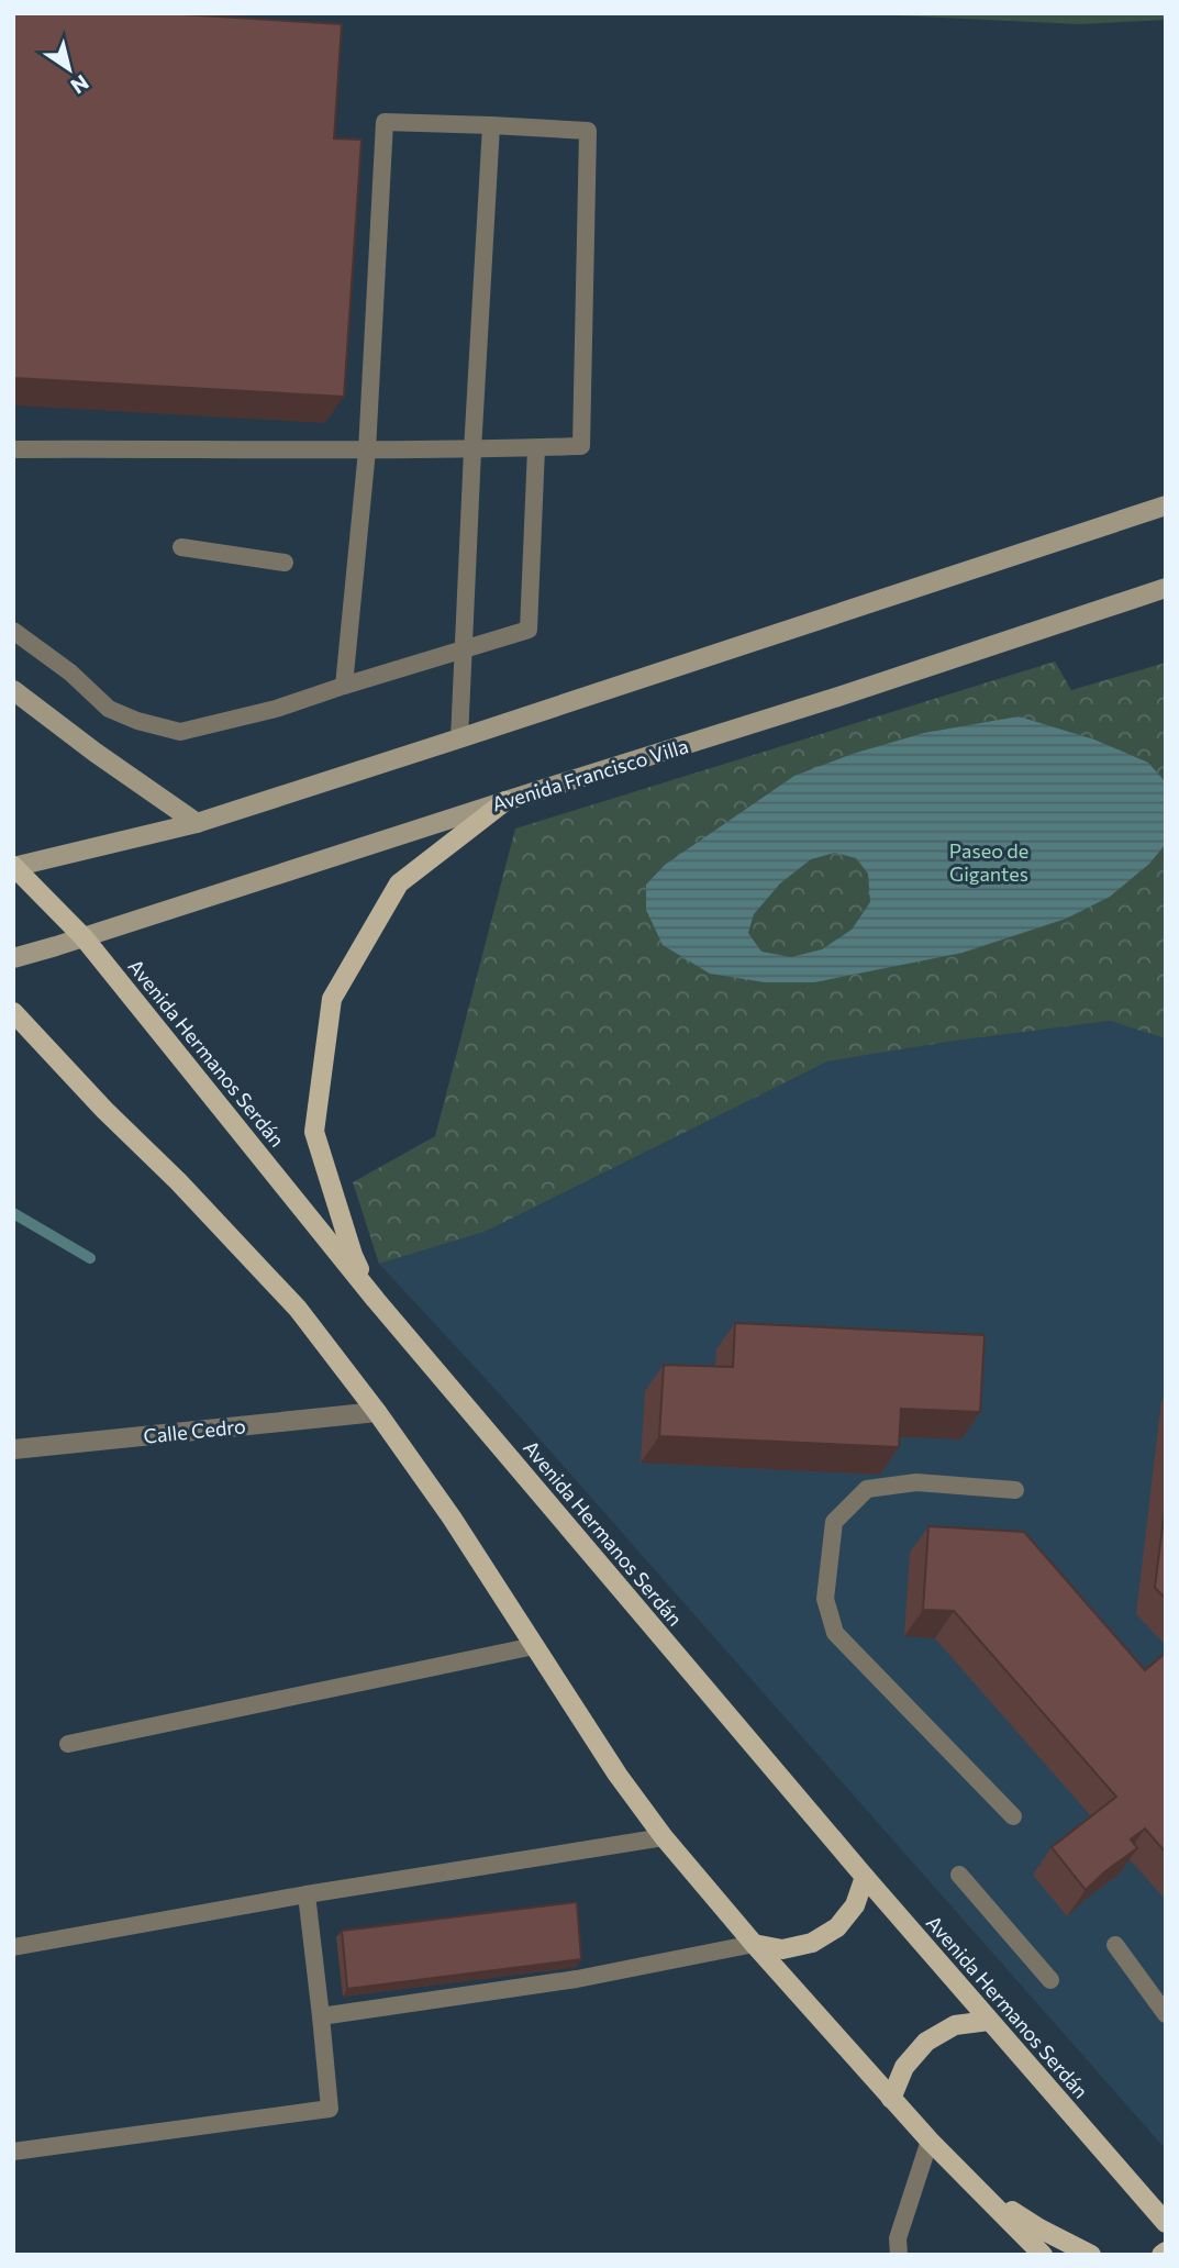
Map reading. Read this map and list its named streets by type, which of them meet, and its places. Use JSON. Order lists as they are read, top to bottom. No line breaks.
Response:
{"streets":{"main road":["Avenida Francisco Villa","Avenida Hermanos Serdán"],"street":["Calle Cedro"]},"crossings":[["Avenida Francisco Villa","Avenida Hermanos Serdán"]],"parks":["Paseo de Gigantes"],"north":"bottom right"}
